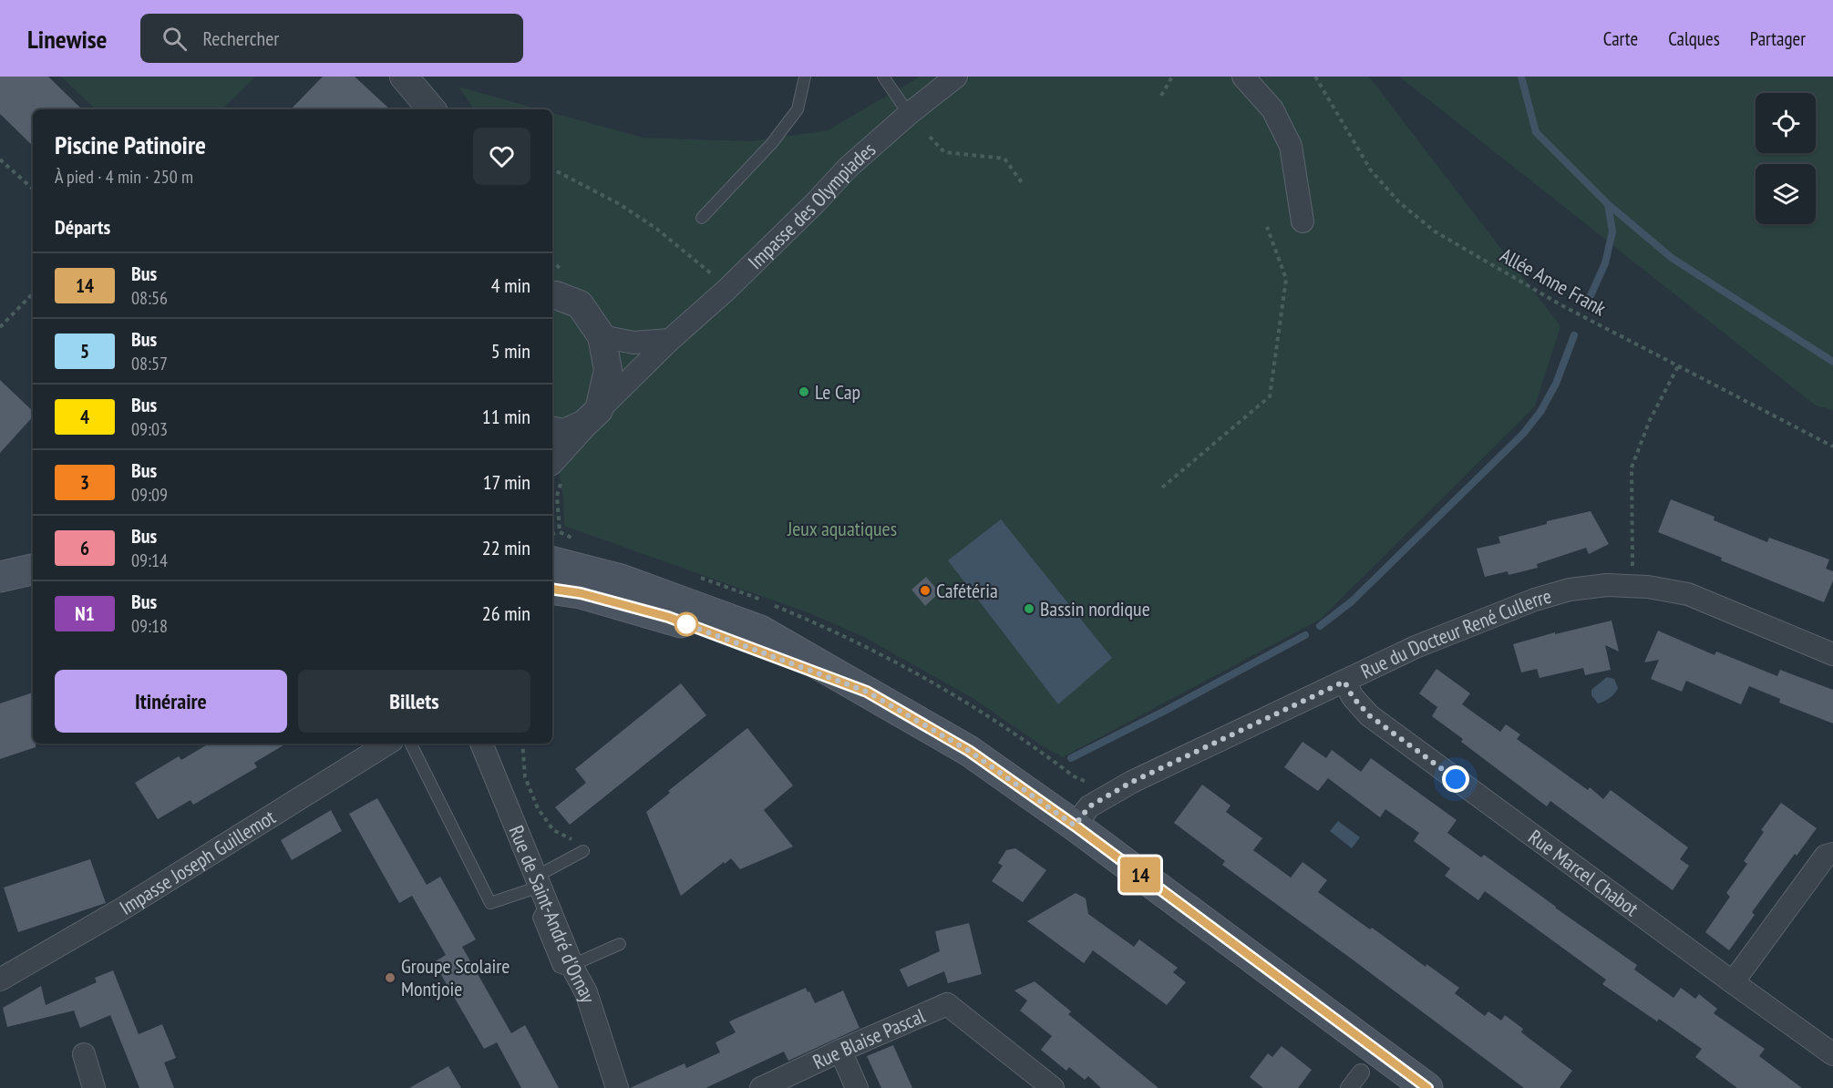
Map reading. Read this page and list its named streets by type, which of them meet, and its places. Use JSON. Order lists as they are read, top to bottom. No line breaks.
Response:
{"streets":{"street":["Impasse des Olympiades","Rue du Docteur René Cullerre","Impasse Joseph Guillemot","Rue Marcel Chabot","Rue de Saint-André d'Ornay","Rue Blaise Pascal"],"path":["Allée Anne Frank"]},"crossings":[["Rue du Docteur René Cullerre","Rue Marcel Chabot"]],"parks":["Jeux aquatiques"],"places":["Le Cap","Cafétéria","Bassin nordique","Groupe Scolaire Montjoie"],"lines":["bus line 14"],"page":{"header":"Linewise","search":"Rechercher","nav":["Carte","Calques","Partager"],"on_map":"14","heading":[["Piscine Patinoire","À pied · 4 min · 250 m"],"Départs"],"list":[{"mark":"14","name":"Bus","note":"08:56","value":"4 min"},{"mark":"5","name":"Bus","note":"08:57","value":"5 min"},{"mark":"4","name":"Bus","note":"09:03","value":"11 min"},{"mark":"3","name":"Bus","note":"09:09","value":"17 min"},{"mark":"6","name":"Bus","note":"09:14","value":"22 min"},{"mark":"N1","name":"Bus","note":"09:18","value":"26 min"}],"buttons":["Itinéraire","Billets"]}}
